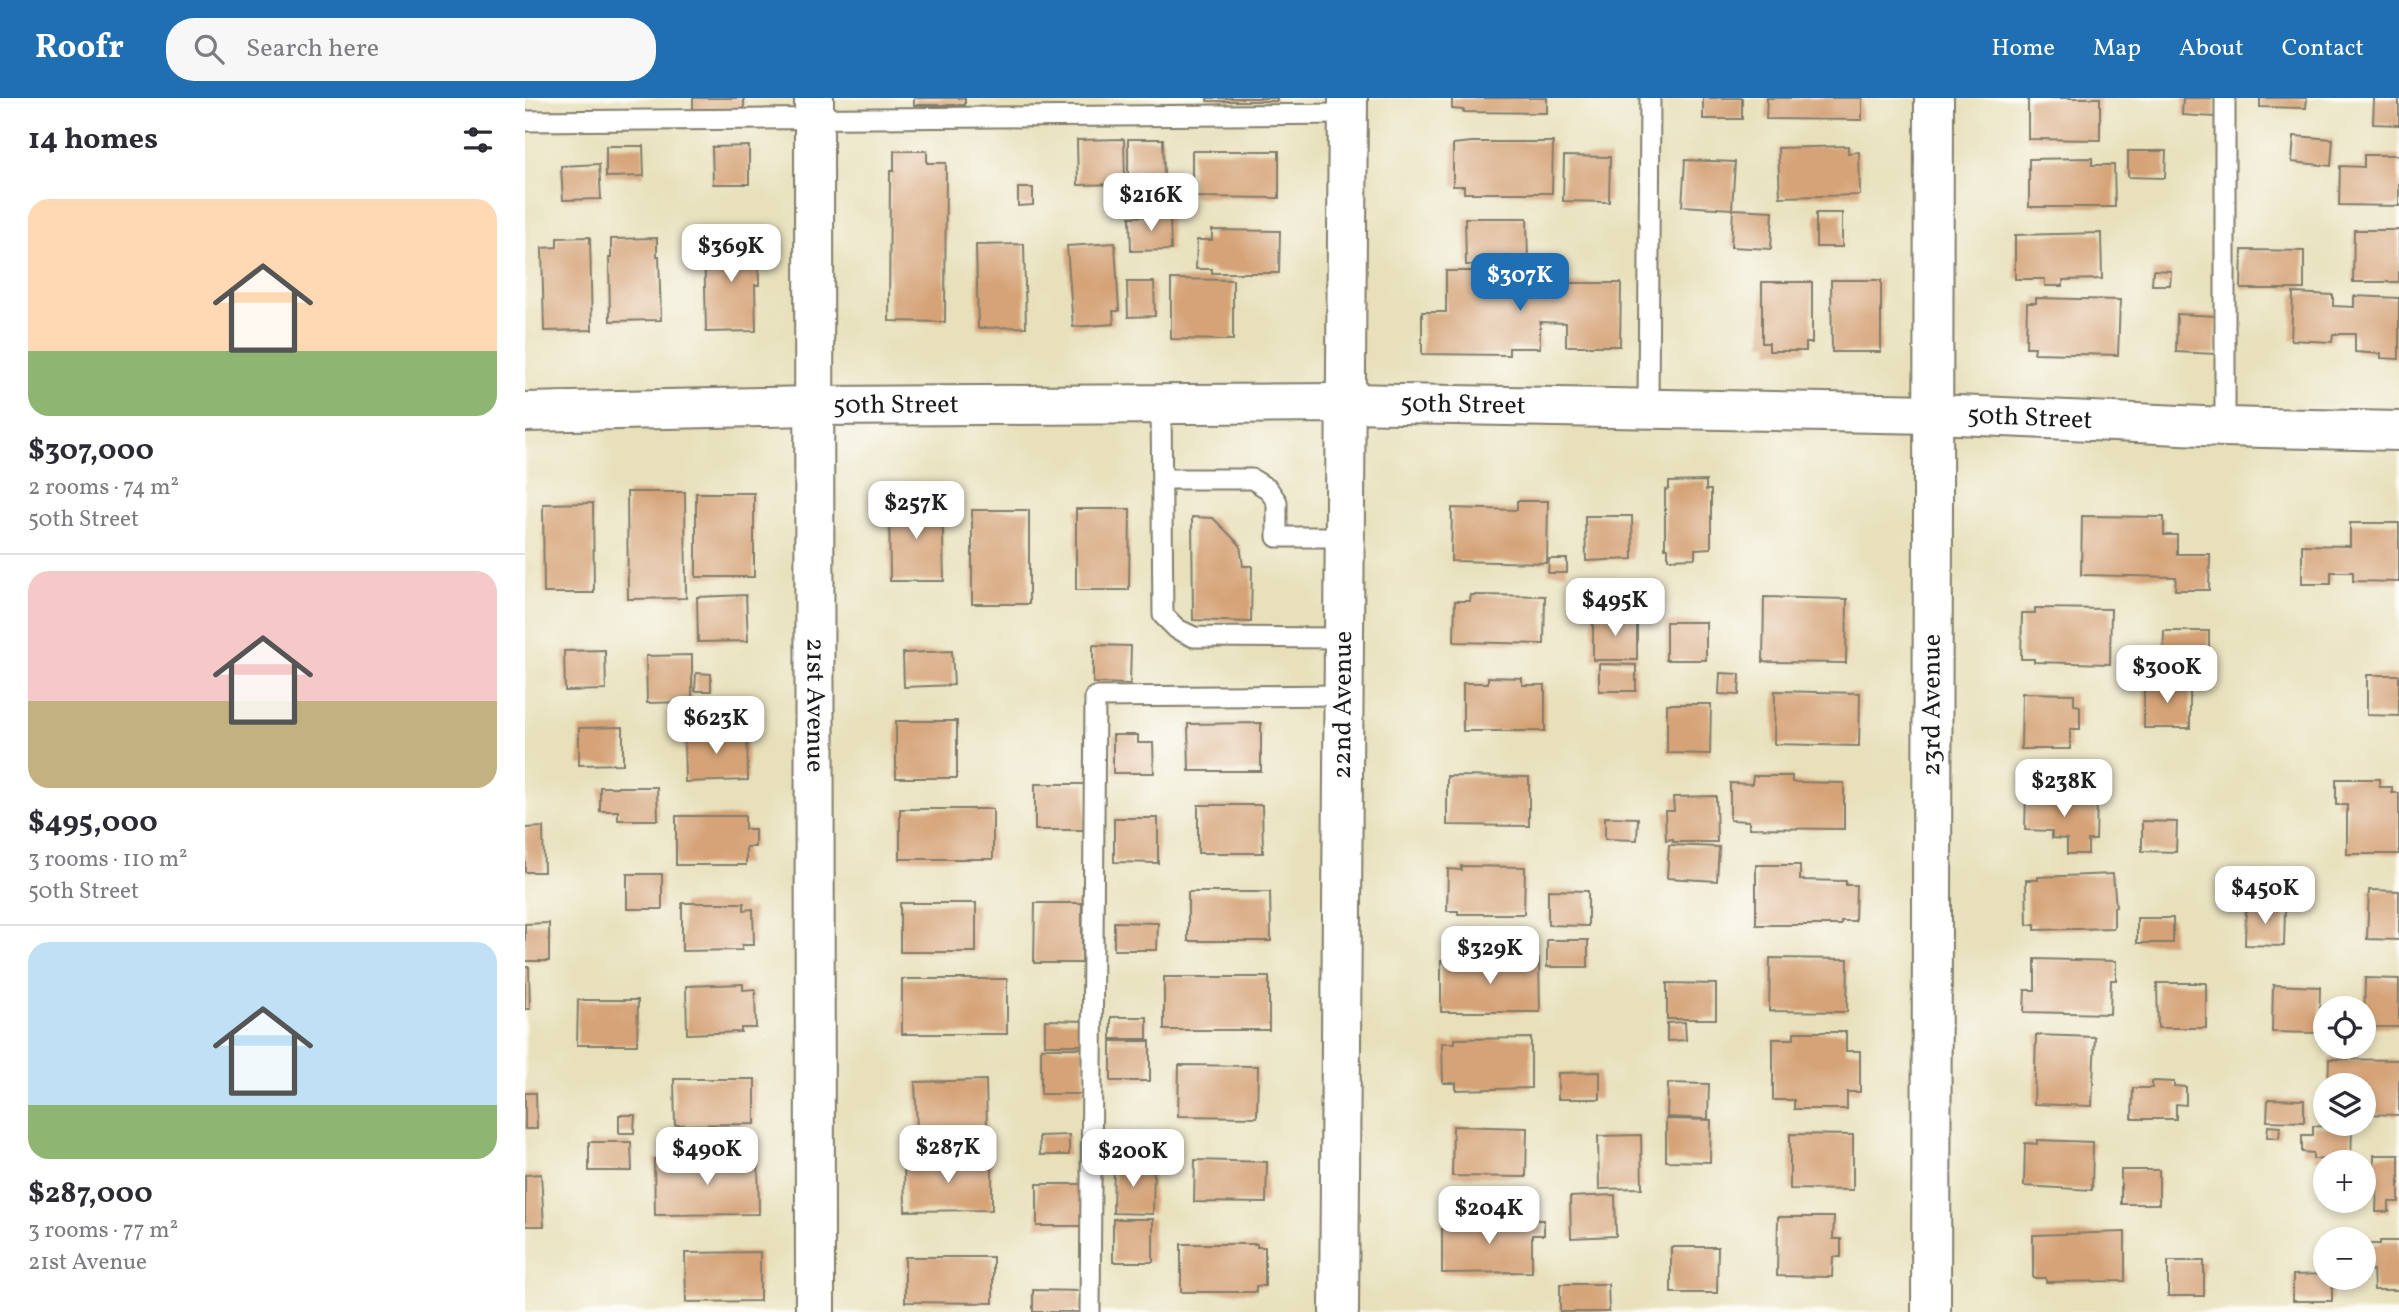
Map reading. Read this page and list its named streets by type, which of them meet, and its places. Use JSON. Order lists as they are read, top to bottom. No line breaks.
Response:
{"streets":{"street":["50th Street","21st Avenue","22nd Avenue","23rd Avenue"]},"crossings":[["50th Street","21st Avenue"],["50th Street","22nd Avenue"],["50th Street","23rd Avenue"]],"page":{"header":"Roofr","search":"Search here","nav":["Home","Map","About","Contact"],"heading":"14 homes","price":["$216K","$369K","$307K","$257K","$495K","$300K","$623K","$238K","$450K","$329K","$287K","$490K","$200K","$204K"],"list":[{"name":"$307,000","note":"2 rooms · 74 m² · 50th Street"},{"name":"$495,000","note":"3 rooms · 110 m² · 50th Street"},{"name":"$287,000","note":"3 rooms · 77 m² · 21st Avenue"}],"map_buttons":["+","−"]}}
